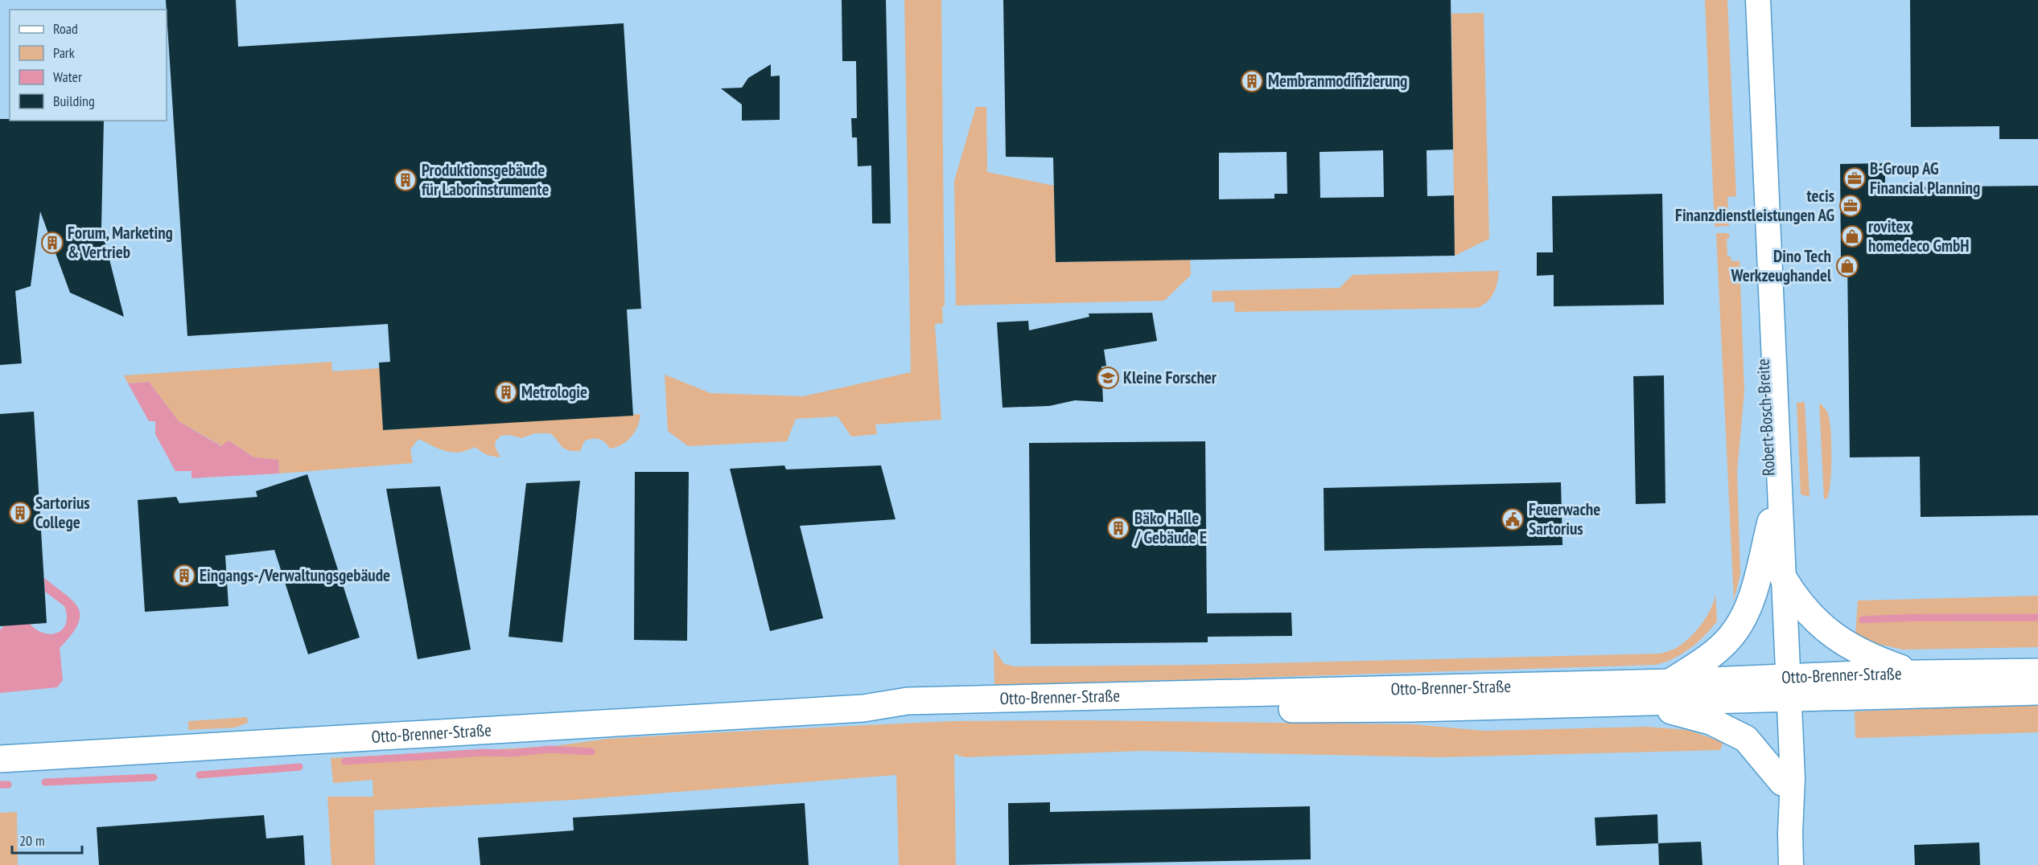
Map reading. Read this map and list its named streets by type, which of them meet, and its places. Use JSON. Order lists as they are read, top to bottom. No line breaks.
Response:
{"streets":{"main road":["Otto-Brenner-Straße"],"street":["Robert-Bosch-Breite"]},"crossings":[["Robert-Bosch-Breite","Otto-Brenner-Straße"]],"places":{"building":["Membranmodifizierung","Produktionsgebäude für Laborinstrumente","Forum, Marketing & Vertrieb","Metrologie","Sartorius College","Bäko Halle / Gebäude E","Eingangs-/Verwaltungsgebäude"],"office":["B-Group AG Financial Planning","tecis Finanzdienstleistungen AG"],"shop":["rovitex homedeco GmbH","Dino Tech Werkzeughandel"],"school or university":["Kleine Forscher"],"public building":["Feuerwache Sartorius"]},"legend":["Road","Park","Water","Building"],"scale_bar":"20 m"}
